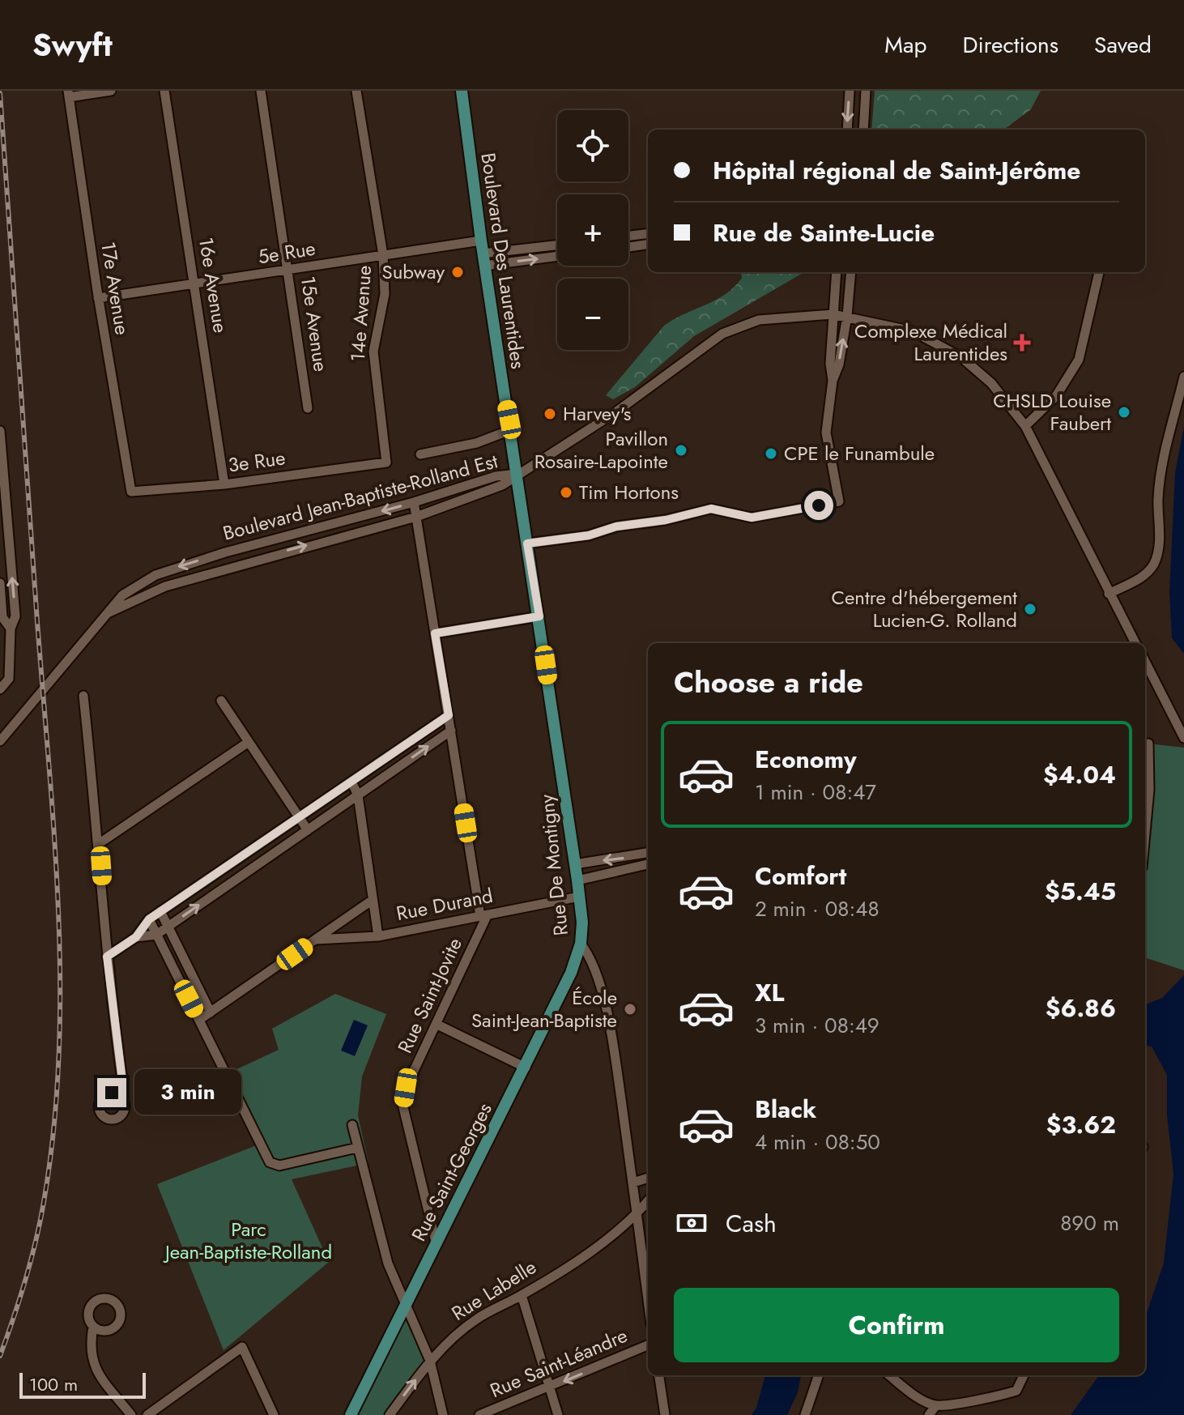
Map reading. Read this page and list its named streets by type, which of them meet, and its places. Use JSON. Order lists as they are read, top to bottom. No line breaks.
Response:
{"streets":{"main road":["Boulevard Des Laurentides","Rue De Montigny","Rue Saint-Georges"],"street":["5e Rue","16e Avenue","17e Avenue","14e Avenue","15e Avenue","3e Rue","Boulevard Jean-Baptiste-Rolland Est","Rue Durand","Rue Saint-Jovite","Rue Labelle","Rue Saint-Léandre"]},"crossings":[["5e Rue","Boulevard Des Laurentides"],["5e Rue","16e Avenue"],["5e Rue","17e Avenue"],["5e Rue","14e Avenue"],["5e Rue","15e Avenue"],["Boulevard Des Laurentides","Boulevard Jean-Baptiste-Rolland Est"],["Boulevard Des Laurentides","Rue De Montigny"],["16e Avenue","3e Rue"],["17e Avenue","3e Rue"],["14e Avenue","3e Rue"],["Boulevard Jean-Baptiste-Rolland Est","Rue De Montigny"],["Rue De Montigny","Rue Durand"],["Rue De Montigny","Rue Saint-Georges"],["Rue De Montigny","Rue Labelle"],["Rue Durand","Rue Saint-Jovite"],["Rue Saint-Jovite","Rue Saint-Georges"]],"one_way":["Rue Saint-Léandre"],"parks":["Parc Jean-Baptiste-Rolland"],"places":{"other":["Subway","CHSLD Louise Faubert","Harvey's","Pavillon Rosaire-Lapointe","CPE le Funambule","Tim Hortons","Centre d'hébergement Lucien-G. Rolland","École Saint-Jean-Baptiste"],"health":["Complexe Médical Laurentides"]},"scale_bar":"100 m","page":{"header":"Swyft","nav":["Map","Directions","Saved"],"map_buttons":["+","−"],"banner":["Hôpital régional de Saint-Jérôme","Rue de Sainte-Lucie"],"heading":"Choose a ride","list":[{"name":"Economy","note":"1 min · 08:47","value":"$4.04"},{"name":"Comfort","note":"2 min · 08:48","value":"$5.45"},{"name":"XL","note":"3 min · 08:49","value":"$6.86"},{"name":"Black","note":"4 min · 08:50","value":"$3.62"}],"bubble":"3 min","pay":["Cash","890 m"],"buttons":"Confirm","scale":"100 m"}}
